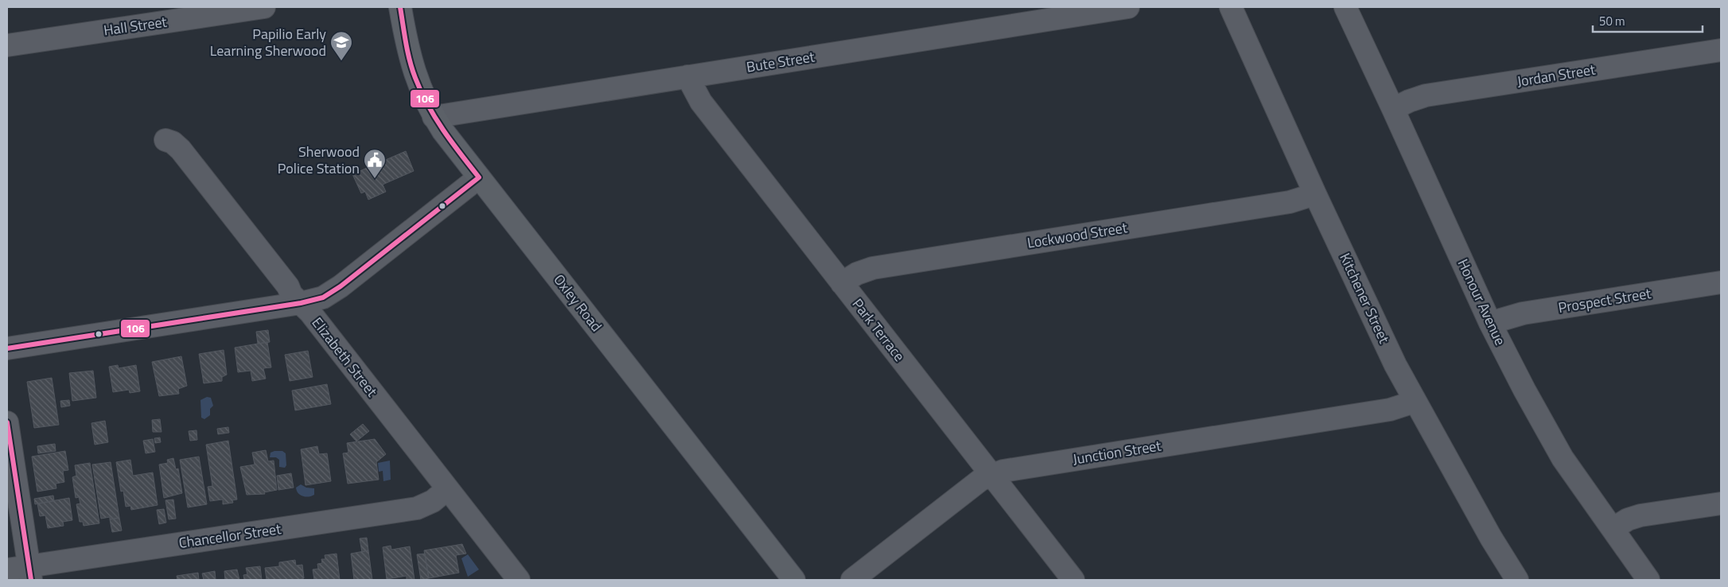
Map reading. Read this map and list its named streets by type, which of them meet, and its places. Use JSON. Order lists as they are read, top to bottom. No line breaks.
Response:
{"streets":{"main road":["Oxley Road"],"street":["Hall Street","Bute Street","Jordan Street","Lockwood Street","Kitchener Street","Prospect Street","Honour Avenue","Park Terrace","Elizabeth Street","Junction Street","Chancellor Street"]},"crossings":[["Bute Street","Oxley Road"],["Bute Street","Park Terrace"],["Jordan Street","Honour Avenue"],["Lockwood Street","Kitchener Street"],["Lockwood Street","Park Terrace"],["Kitchener Street","Junction Street"],["Prospect Street","Honour Avenue"],["Park Terrace","Junction Street"],["Elizabeth Street","Chancellor Street"]],"places":{"school or university":["Papilio Early Learning Sherwood"],"public building":["Sherwood Police Station"]},"lines":["transit line 106"],"scale_bar":"50 m"}
